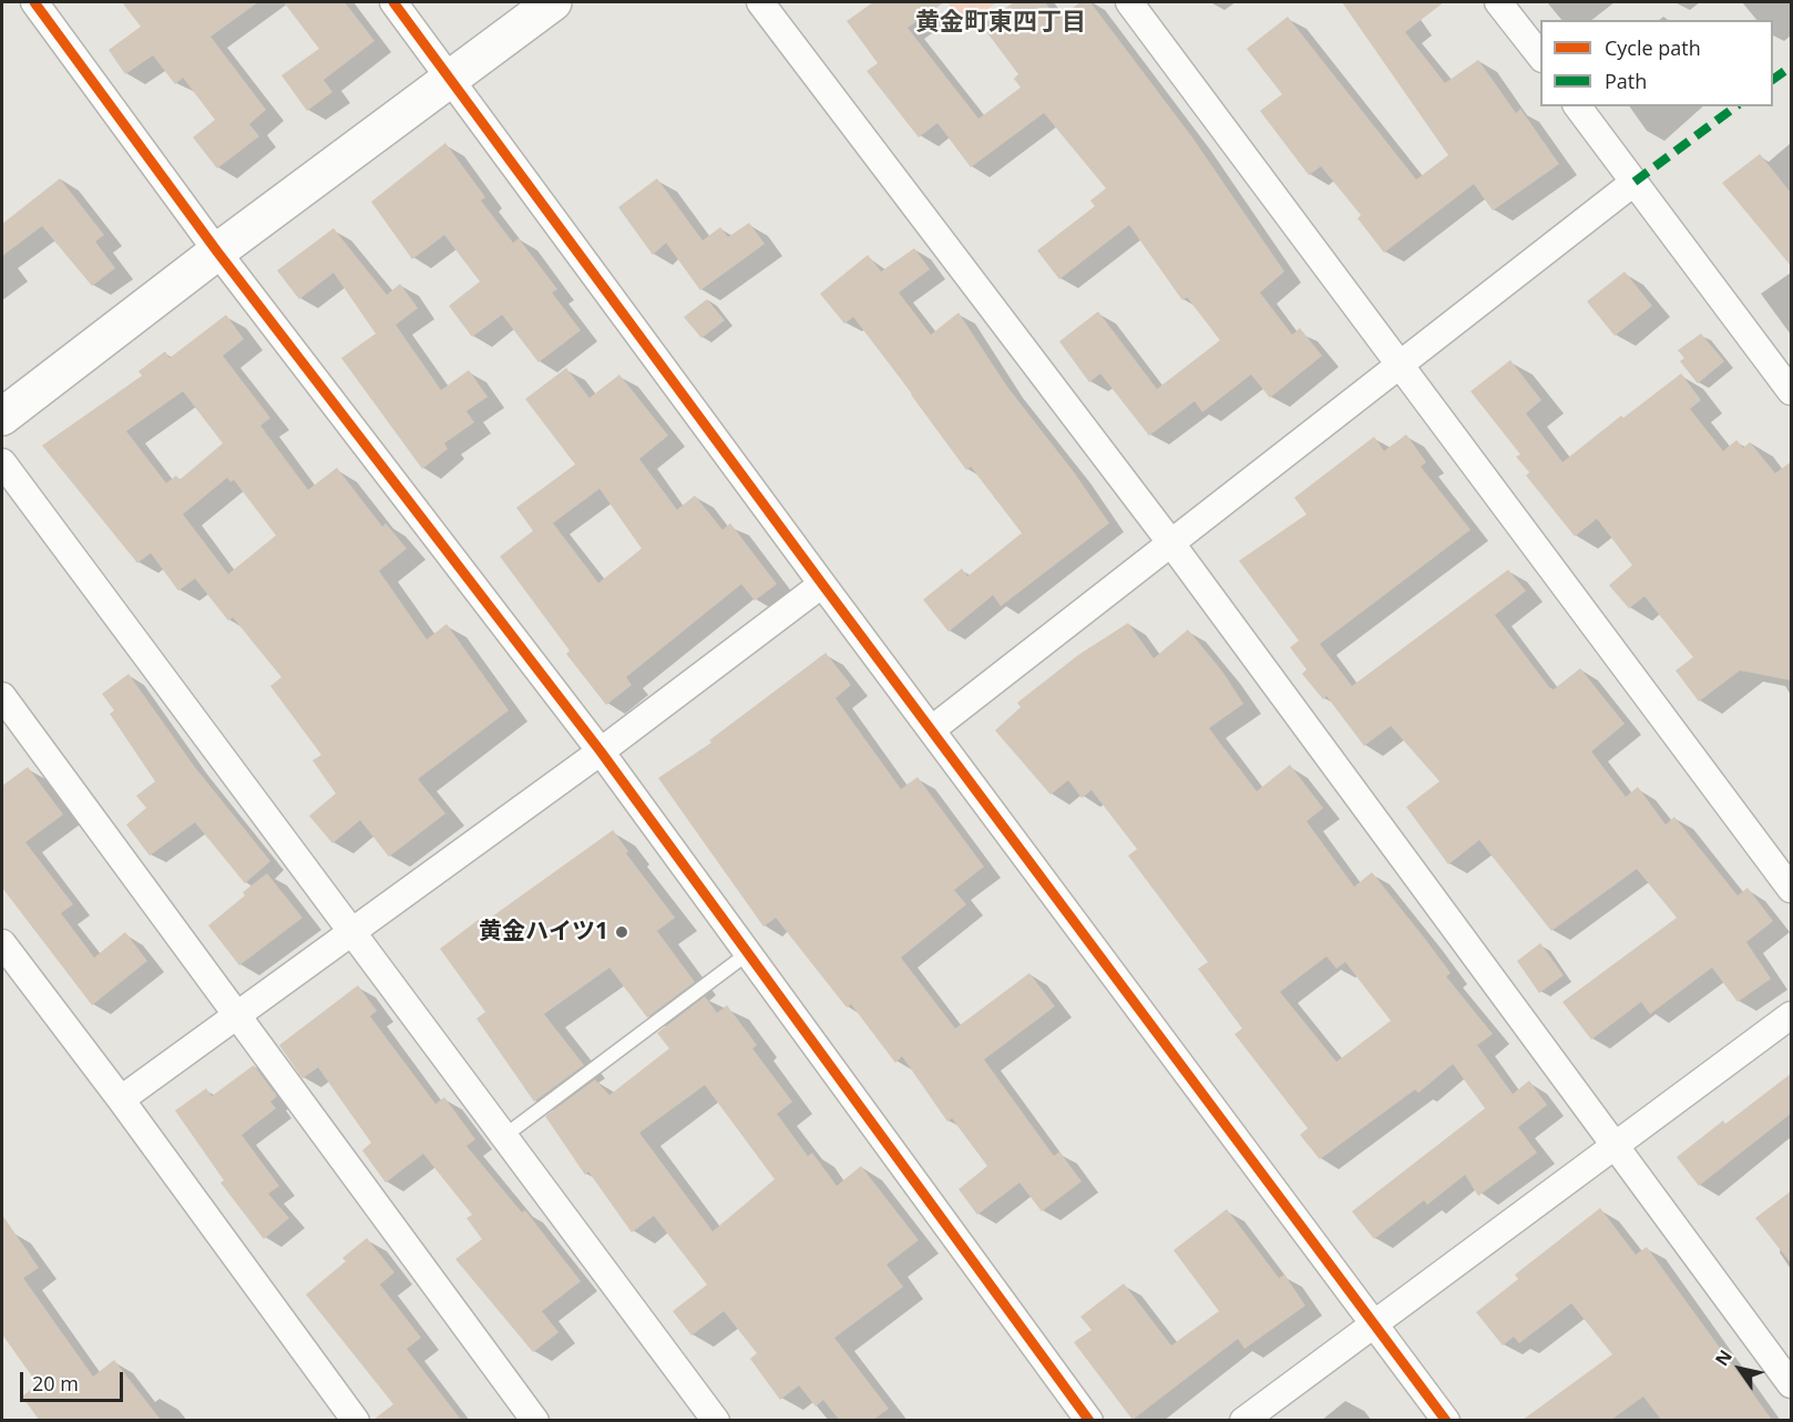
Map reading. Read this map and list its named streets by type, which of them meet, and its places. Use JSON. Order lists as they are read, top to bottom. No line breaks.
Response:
{"districts":["黄金町東四丁目"],"places":["黄金ハイツ1"],"legend":["Cycle path","Path"],"scale_bar":"20 m","north":"top left"}
